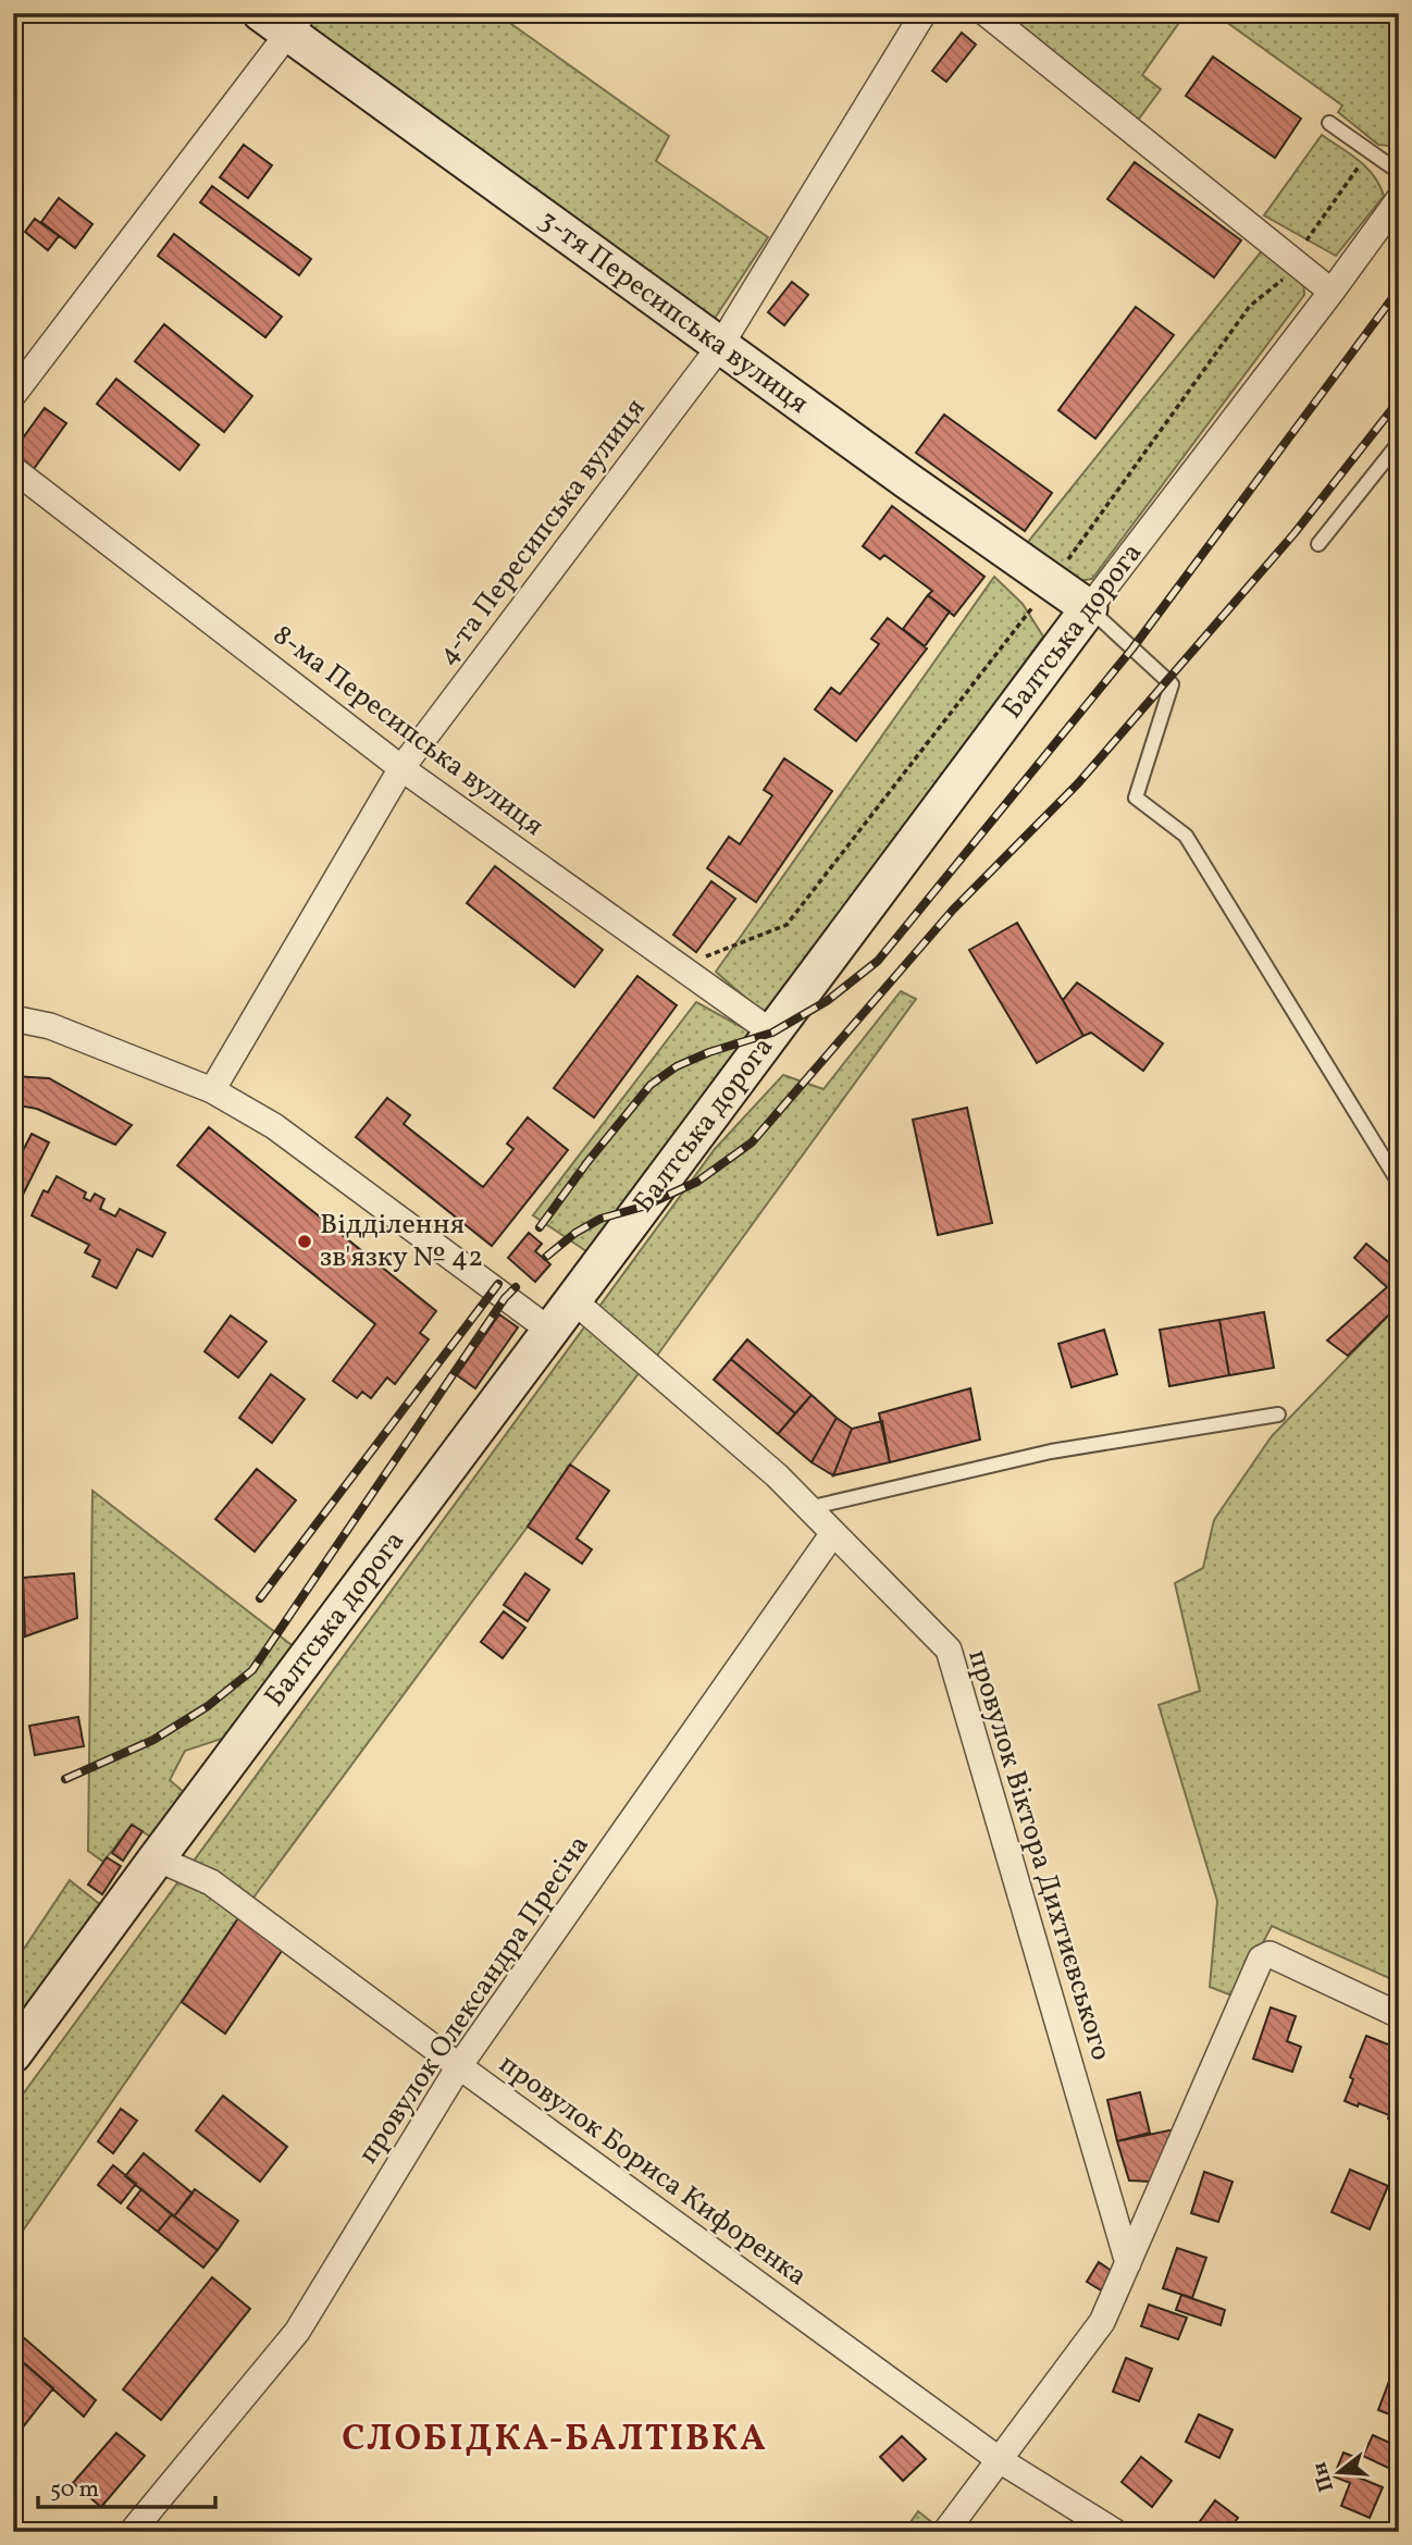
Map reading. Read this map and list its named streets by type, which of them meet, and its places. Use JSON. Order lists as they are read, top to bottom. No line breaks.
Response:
{"streets":{"main road":["3-тя Пересипська вулиця","Балтська дорога"],"street":["4-та Пересипська вулиця","8-ма Пересипська вулиця","провулок Віктора Дихтиєвського","провулок Олександра Пресіча","провулок Бориса Кифоренка"]},"crossings":[["3-тя Пересипська вулиця","4-та Пересипська вулиця"],["3-тя Пересипська вулиця","Балтська дорога"],["4-та Пересипська вулиця","8-ма Пересипська вулиця"],["Балтська дорога","8-ма Пересипська вулиця"],["Балтська дорога","провулок Віктора Дихтиєвського"],["Балтська дорога","провулок Бориса Кифоренка"],["провулок Віктора Дихтиєвського","провулок Олександра Пресіча"],["провулок Олександра Пресіча","провулок Бориса Кифоренка"]],"districts":["СЛОБІДКА-БАЛТІВКА"],"places":["Відділення зв'язку № 42"],"scale_bar":"50 m","north":"left"}
